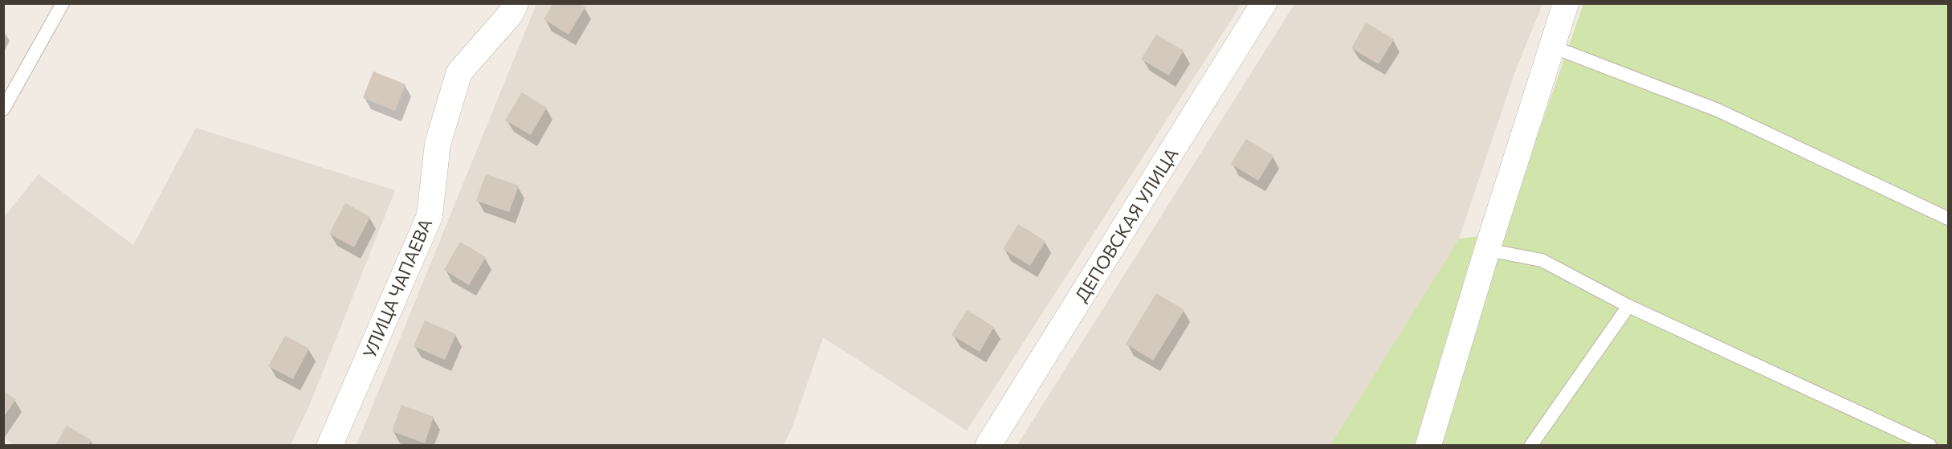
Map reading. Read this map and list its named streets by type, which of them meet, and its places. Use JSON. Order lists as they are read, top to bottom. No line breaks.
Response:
{"streets":{"street":["ДЕПОВСКАЯ УЛИЦА","УЛИЦА ЧАПАЕВА"]}}
